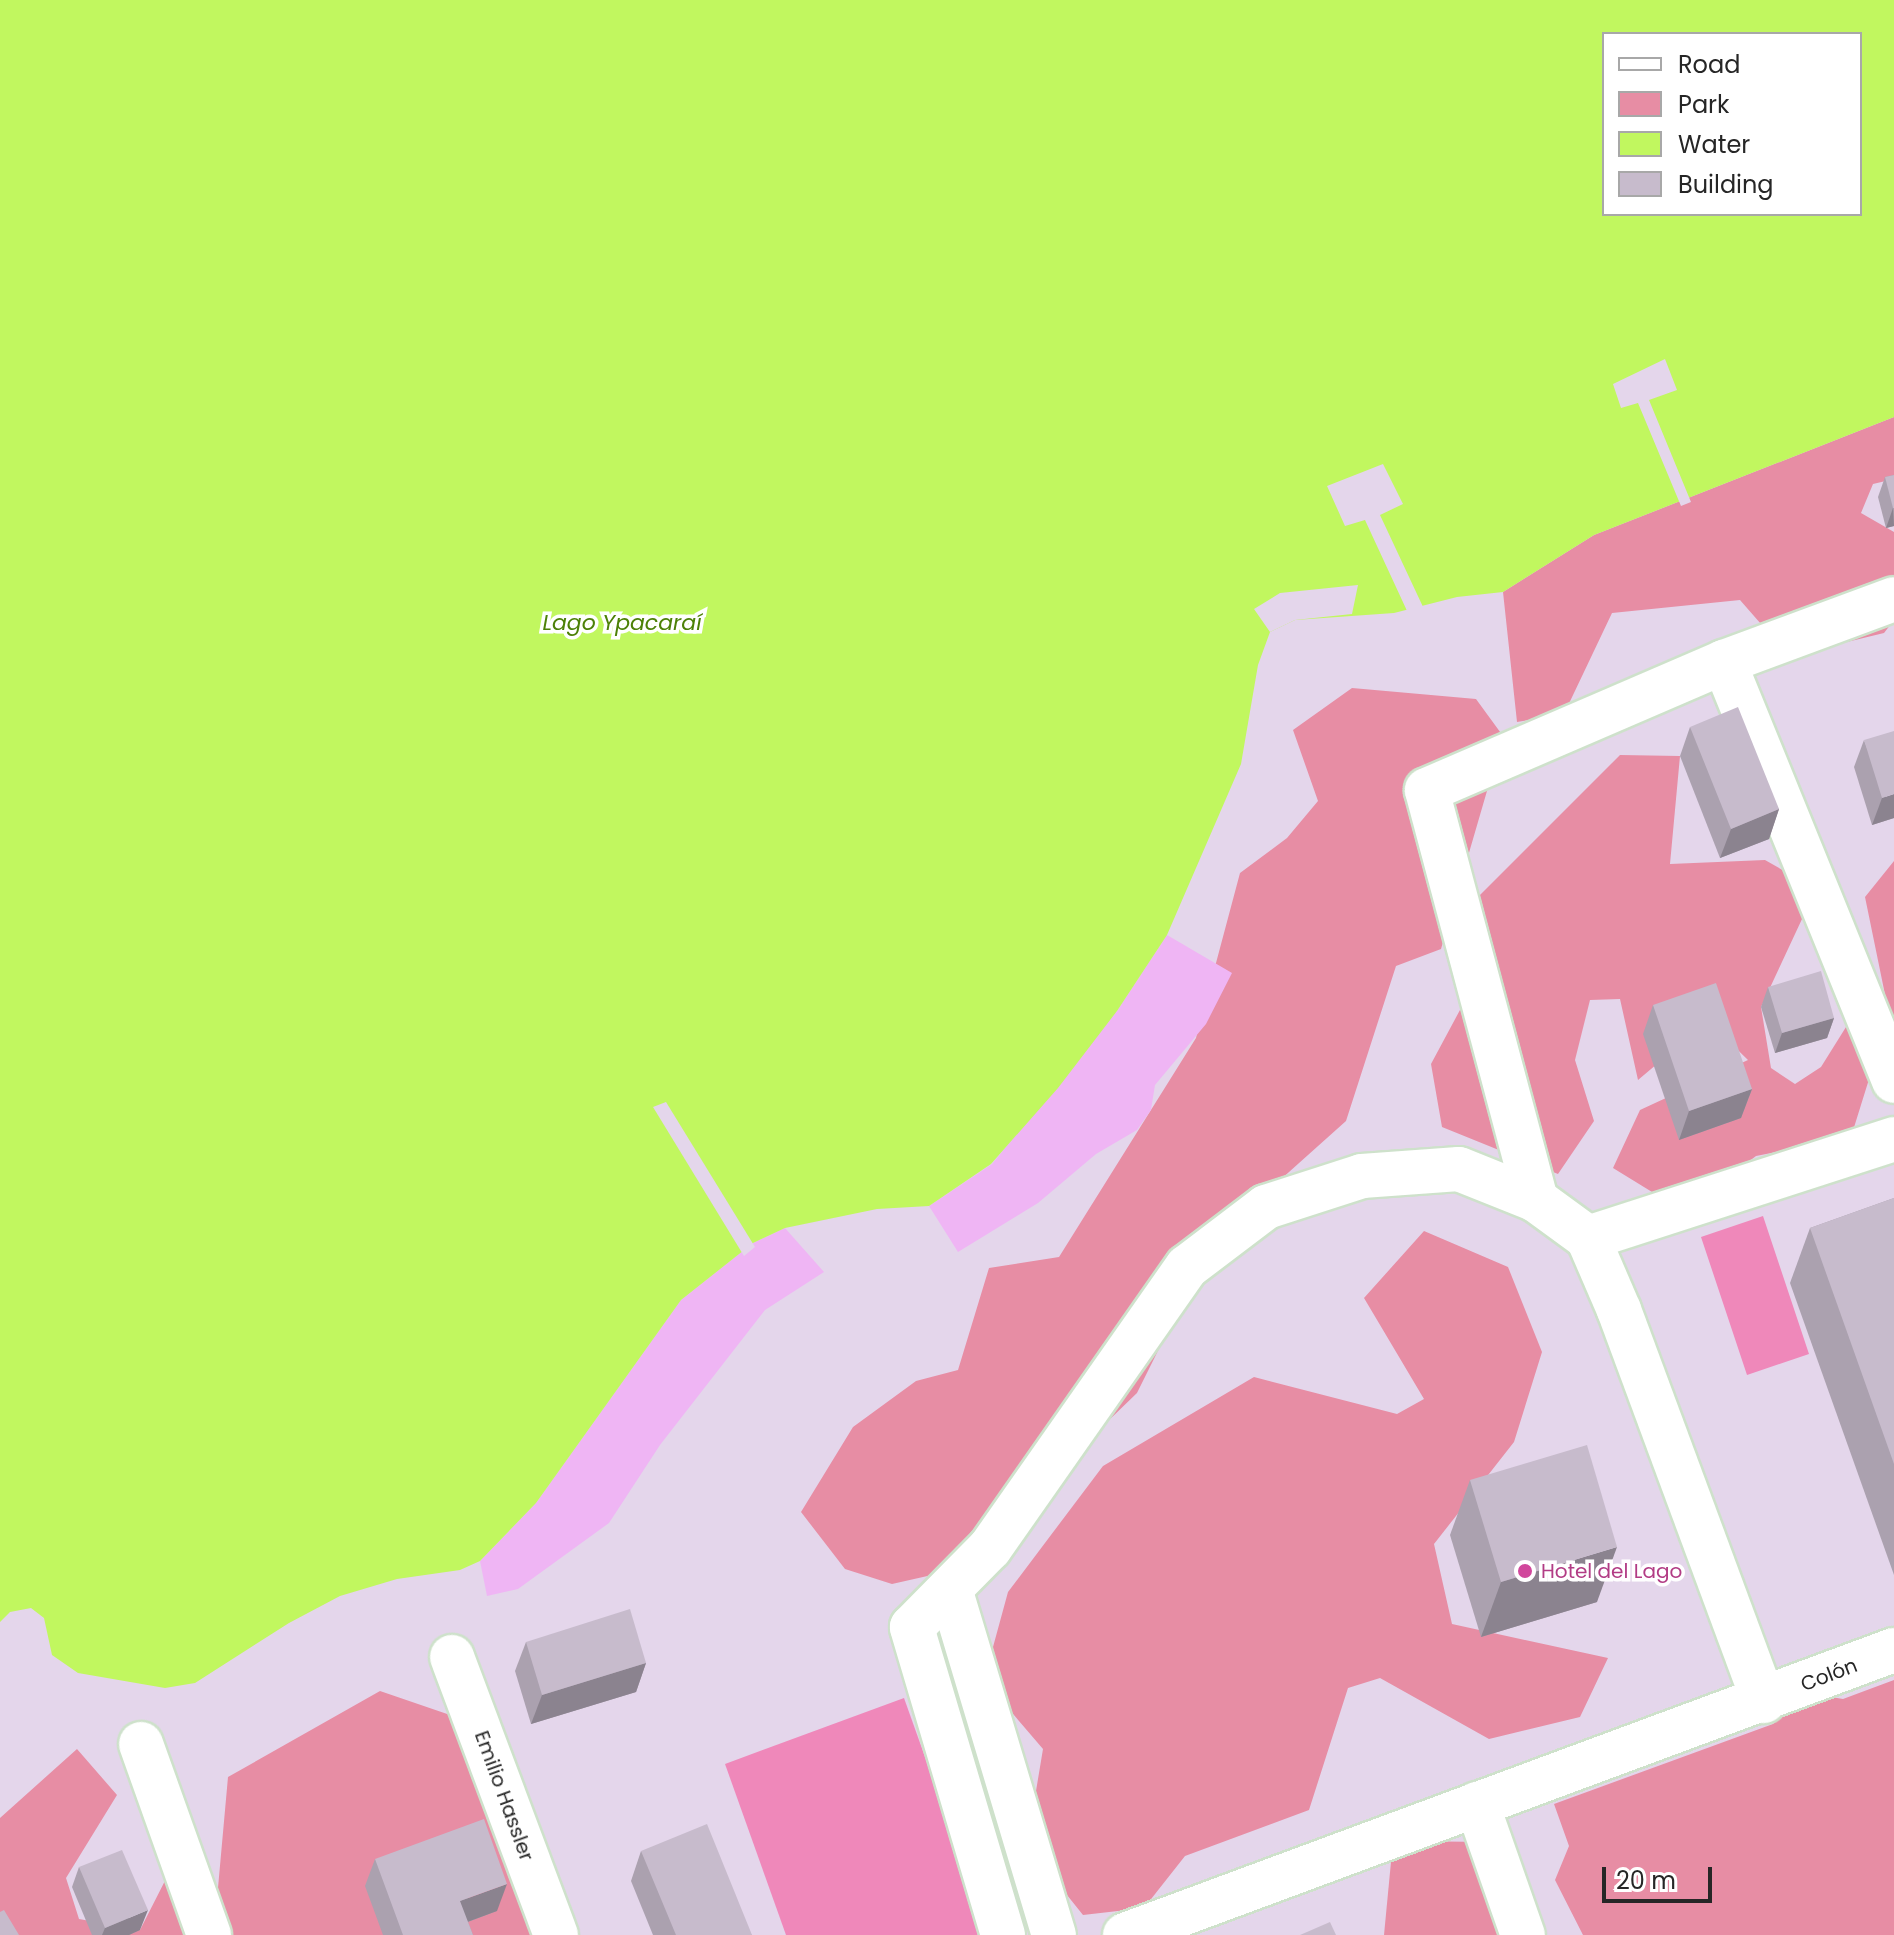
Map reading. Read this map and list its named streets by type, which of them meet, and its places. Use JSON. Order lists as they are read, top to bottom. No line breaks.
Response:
{"streets":{"street":["Colón","Emilio Hassler"]},"water":["Lago Ypacaraí"],"places":["Hotel del Lago"],"legend":["Road","Park","Water","Building"],"scale_bar":"20 m"}
